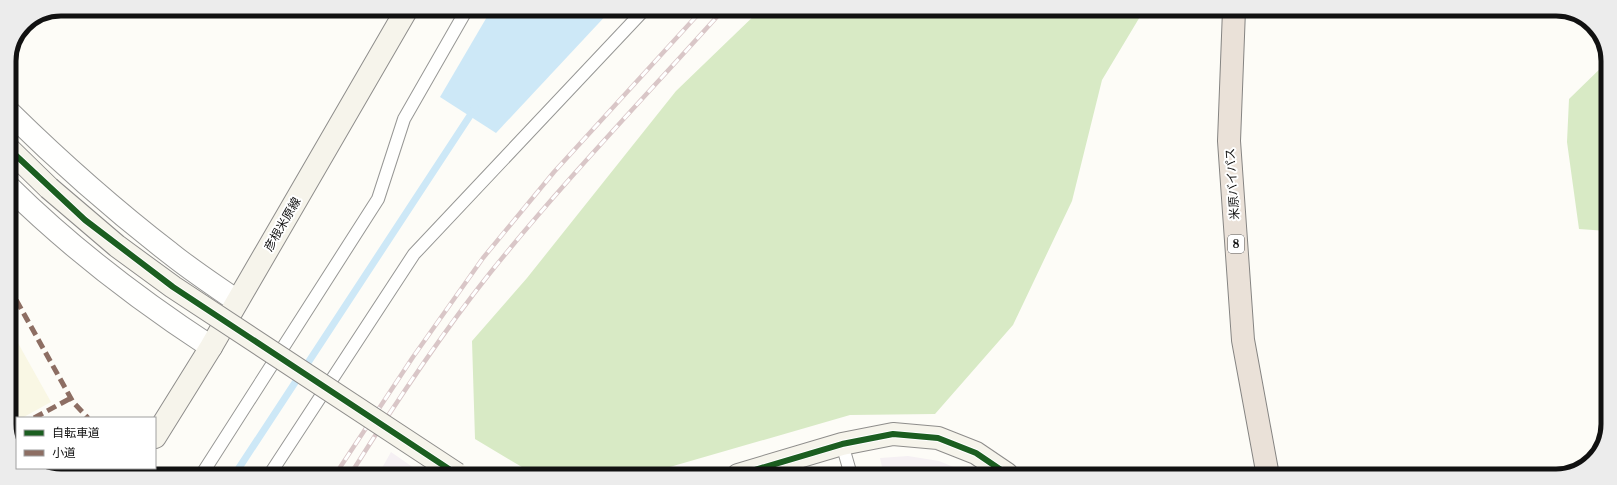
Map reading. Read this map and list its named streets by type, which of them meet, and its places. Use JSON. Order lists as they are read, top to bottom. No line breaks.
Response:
{"streets":{"highway":["米原バイパス","8"],"street":["彦根米原線"]},"legend":["自転車道","小道"]}
